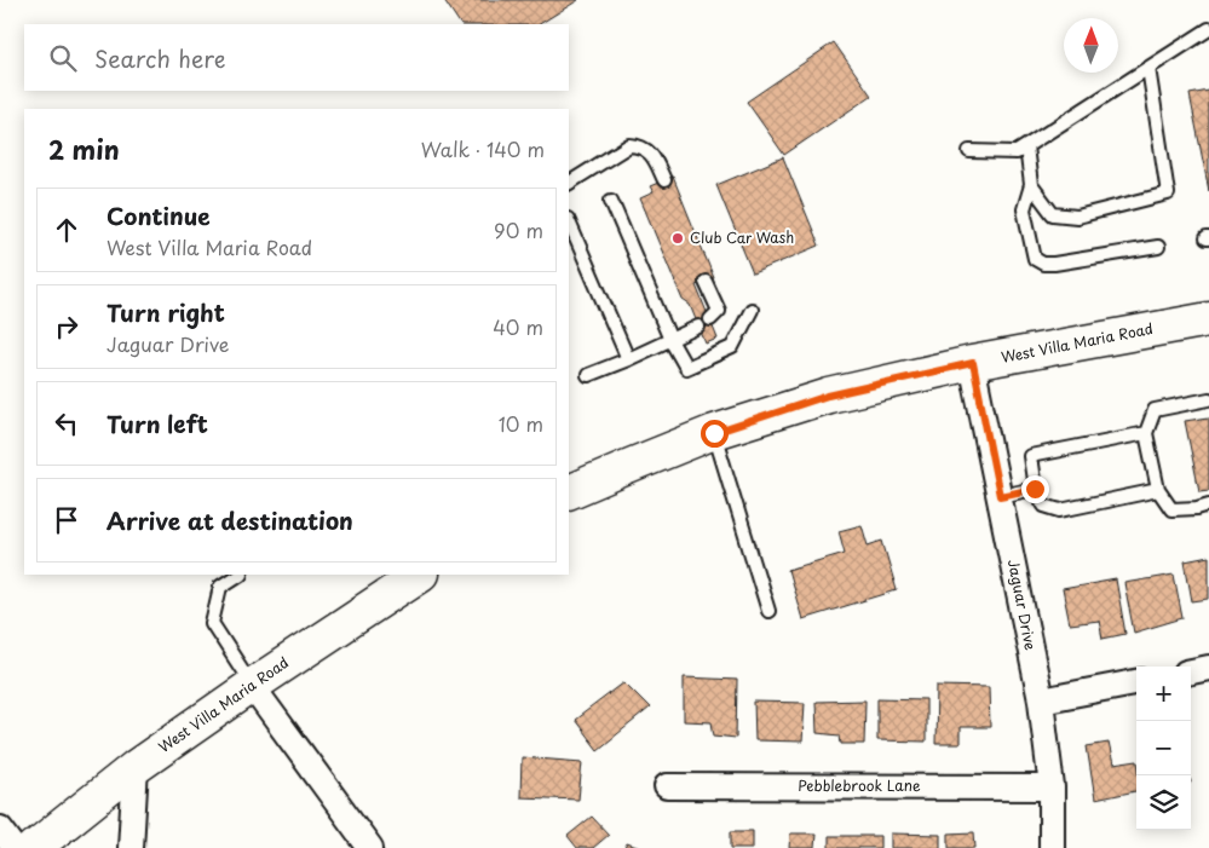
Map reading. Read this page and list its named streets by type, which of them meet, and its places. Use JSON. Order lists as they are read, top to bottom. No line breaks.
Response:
{"streets":{"main road":["West Villa Maria Road"],"street":["Jaguar Drive","Pebblebrook Lane"]},"crossings":[["West Villa Maria Road","Jaguar Drive"],["Jaguar Drive","Pebblebrook Lane"]],"places":["Club Car Wash"],"north":"top","page":{"search":"Search here","heading":["2 min","Walk · 140 m"],"list":[["Continue","West Villa Maria Road","90 m"],["Turn right","Jaguar Drive","40 m"],["Turn left","10 m"],"Arrive at destination"],"map_buttons":["+","−"]}}
